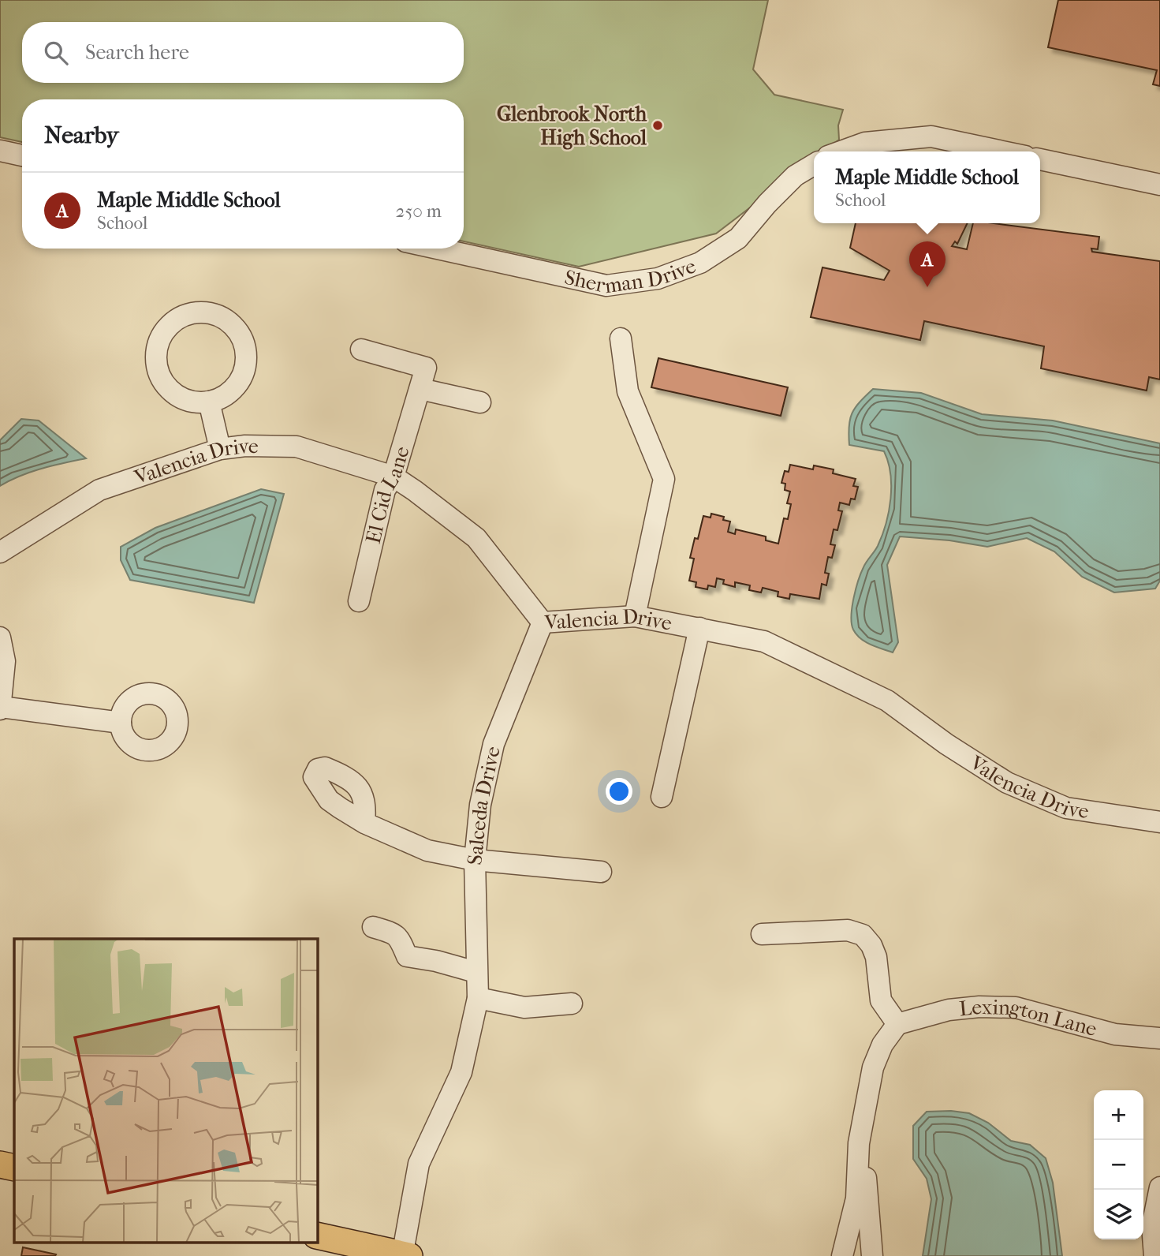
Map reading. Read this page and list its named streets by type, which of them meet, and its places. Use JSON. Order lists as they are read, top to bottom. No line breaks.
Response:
{"streets":{"street":["Sherman Drive","Valencia Drive","El Cid Lane","Salceda Drive","Lexington Lane"]},"crossings":[["Valencia Drive","El Cid Lane"],["Valencia Drive","Salceda Drive"]],"places":["Glenbrook North High School"],"page":{"search":"Search here","heading":"Nearby","popup":["Maple Middle School","School"],"list":[{"mark":"A","name":"Maple Middle School","note":"School","value":"250 m"}],"pins":"A","map_buttons":["+","−"]}}
